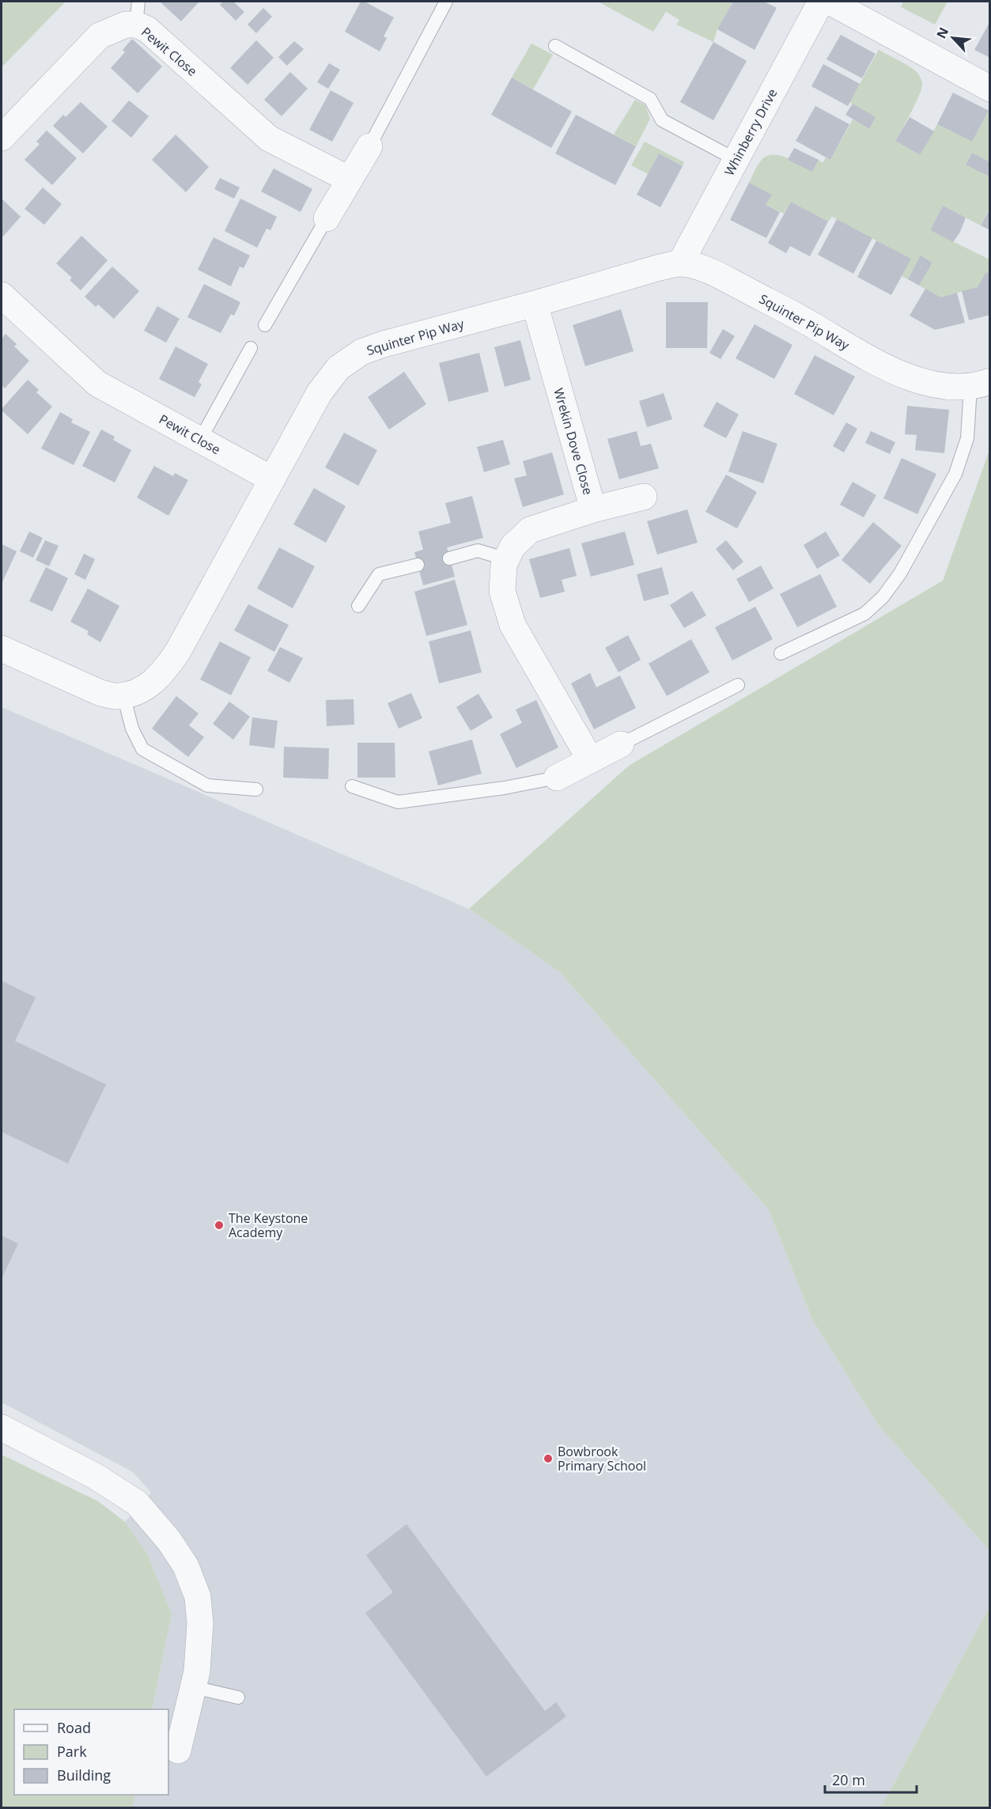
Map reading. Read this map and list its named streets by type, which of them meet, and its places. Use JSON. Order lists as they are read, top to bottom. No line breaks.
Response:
{"streets":{"street":["Pewit Close","Whinberry Drive","Squinter Pip Way","Wrekin Dove Close"]},"crossings":[["Pewit Close","Squinter Pip Way"],["Whinberry Drive","Squinter Pip Way"],["Squinter Pip Way","Wrekin Dove Close"]],"places":["The Keystone Academy","Bowbrook Primary School"],"legend":["Road","Park","Building"],"scale_bar":"20 m","north":"top left"}
